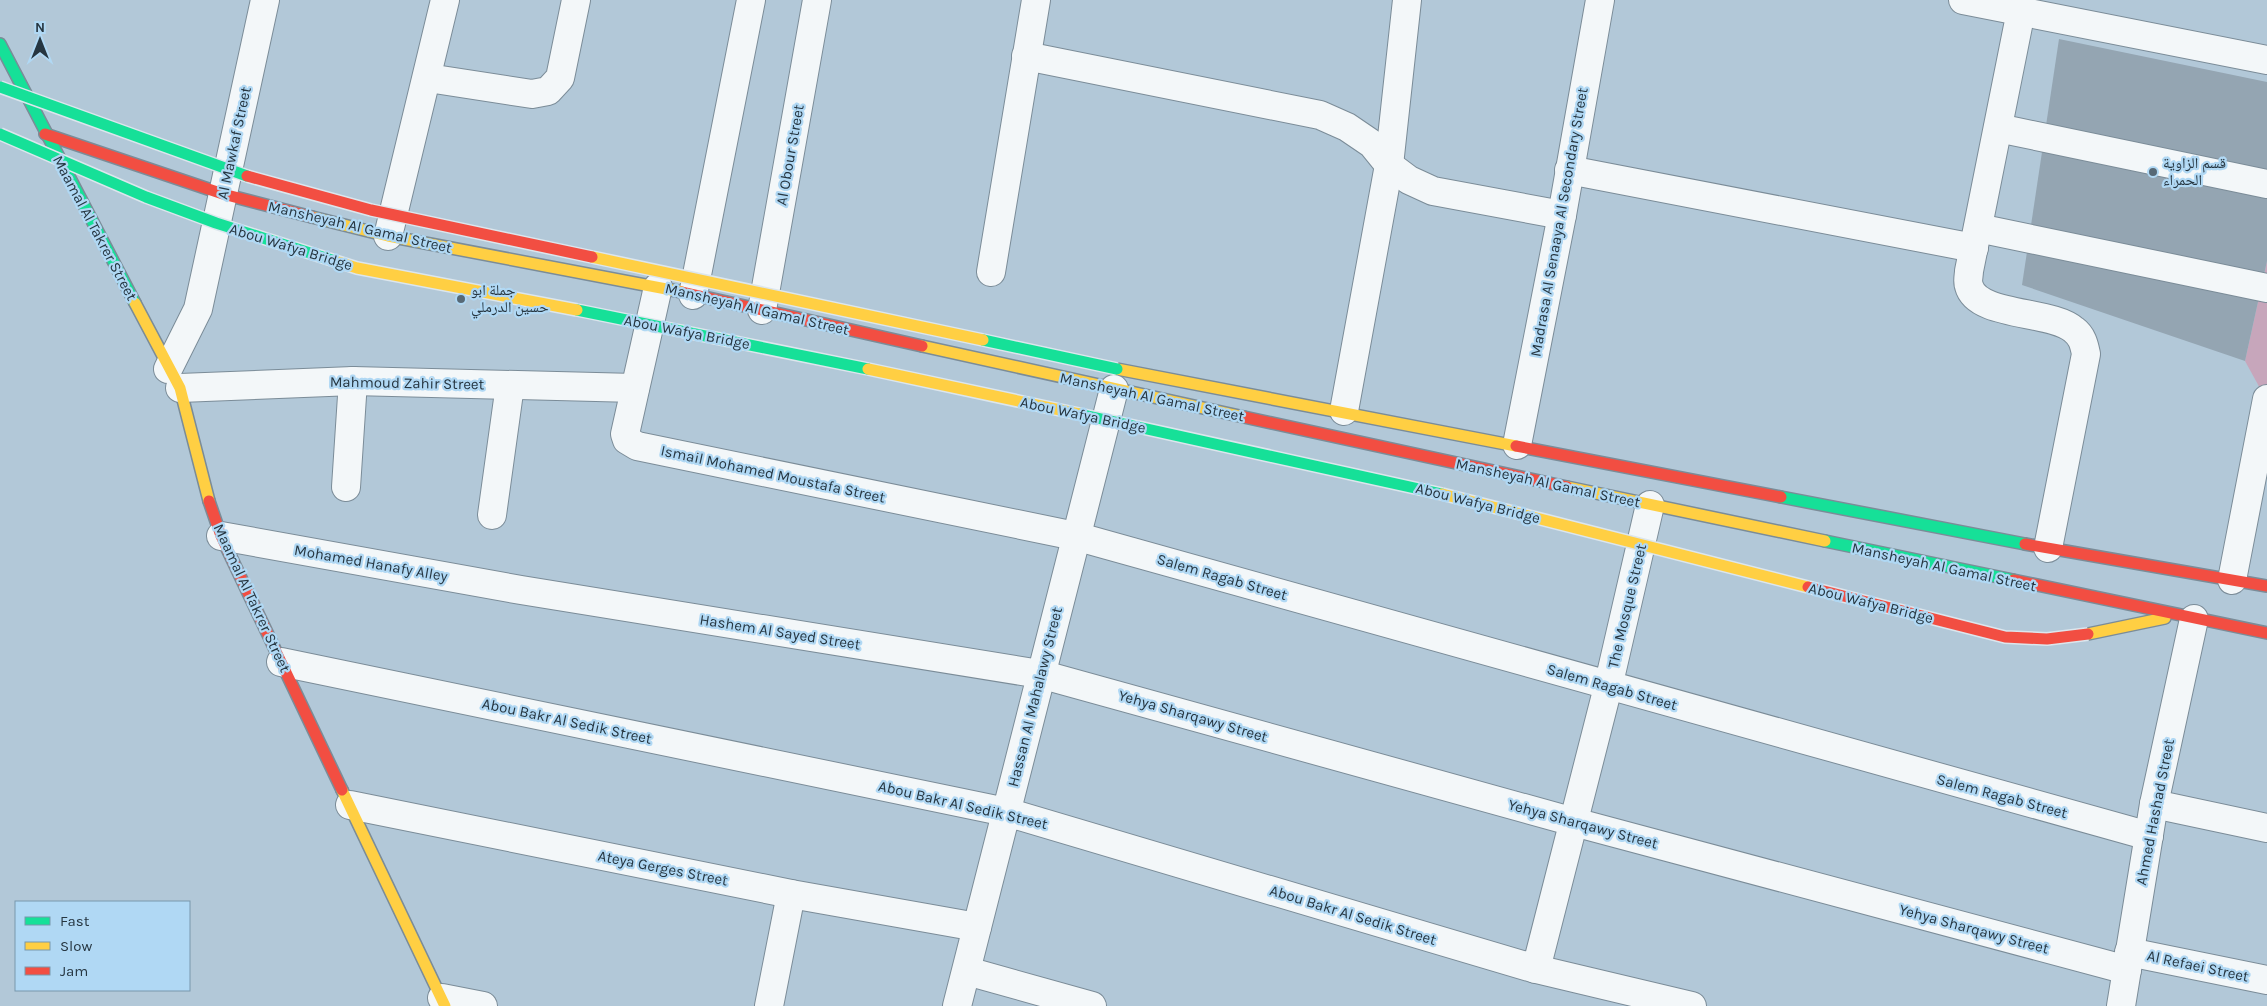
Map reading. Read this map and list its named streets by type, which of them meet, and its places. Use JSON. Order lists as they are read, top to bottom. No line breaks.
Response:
{"streets":{"main road":["Mansheyah Al Gamal Street","Maamal Al Takrer Street","Abou Wafya Bridge"],"street":["Al Mawkaf Street","Al Obour Street","Madrasa Al Senaaya Al Secondary Street","Mahmoud Zahir Street","Ismail Mohamed Moustafa Street","Mohamed Hanafy Alley","Salem Ragab Street","The Mosque Street","Hashem Al Sayed Street","Hassan Al Mahalawy Street","Yehya Sharqawy Street","Abou Bakr Al Sedik Street","Ahmed Hashad Street","Ateya Gerges Street","Al Refaei Street"]},"crossings":[["Al Mawkaf Street","Mansheyah Al Gamal Street"],["Al Mawkaf Street","Maamal Al Takrer Street"],["Al Mawkaf Street","Mahmoud Zahir Street"],["Al Obour Street","Mansheyah Al Gamal Street"],["Madrasa Al Senaaya Al Secondary Street","Mansheyah Al Gamal Street"],["Mansheyah Al Gamal Street","Maamal Al Takrer Street"],["Mansheyah Al Gamal Street","Abou Wafya Bridge"],["Mansheyah Al Gamal Street","Ismail Mohamed Moustafa Street"],["Mansheyah Al Gamal Street","The Mosque Street"],["Mansheyah Al Gamal Street","Hassan Al Mahalawy Street"],["Mansheyah Al Gamal Street","Ahmed Hashad Street"],["Maamal Al Takrer Street","Mahmoud Zahir Street"],["Maamal Al Takrer Street","Mohamed Hanafy Alley"],["Maamal Al Takrer Street","Abou Bakr Al Sedik Street"],["Maamal Al Takrer Street","Ateya Gerges Street"],["Abou Wafya Bridge","Ahmed Hashad Street"],["Mahmoud Zahir Street","Ismail Mohamed Moustafa Street"],["Ismail Mohamed Moustafa Street","Salem Ragab Street"],["Ismail Mohamed Moustafa Street","Hassan Al Mahalawy Street"],["Mohamed Hanafy Alley","Hashem Al Sayed Street"],["Salem Ragab Street","The Mosque Street"],["Salem Ragab Street","Hassan Al Mahalawy Street"],["Salem Ragab Street","Ahmed Hashad Street"],["The Mosque Street","Yehya Sharqawy Street"],["The Mosque Street","Abou Bakr Al Sedik Street"],["Hashem Al Sayed Street","Hassan Al Mahalawy Street"],["Hashem Al Sayed Street","Yehya Sharqawy Street"],["Hassan Al Mahalawy Street","Yehya Sharqawy Street"],["Hassan Al Mahalawy Street","Abou Bakr Al Sedik Street"],["Hassan Al Mahalawy Street","Ateya Gerges Street"],["Yehya Sharqawy Street","Ahmed Hashad Street"],["Yehya Sharqawy Street","Al Refaei Street"],["Ahmed Hashad Street","Al Refaei Street"]],"places":["قسم الزاوية الحمراء","جملة ابو حسين الدرملي"],"legend":["Fast","Slow","Jam"],"north":"top"}
